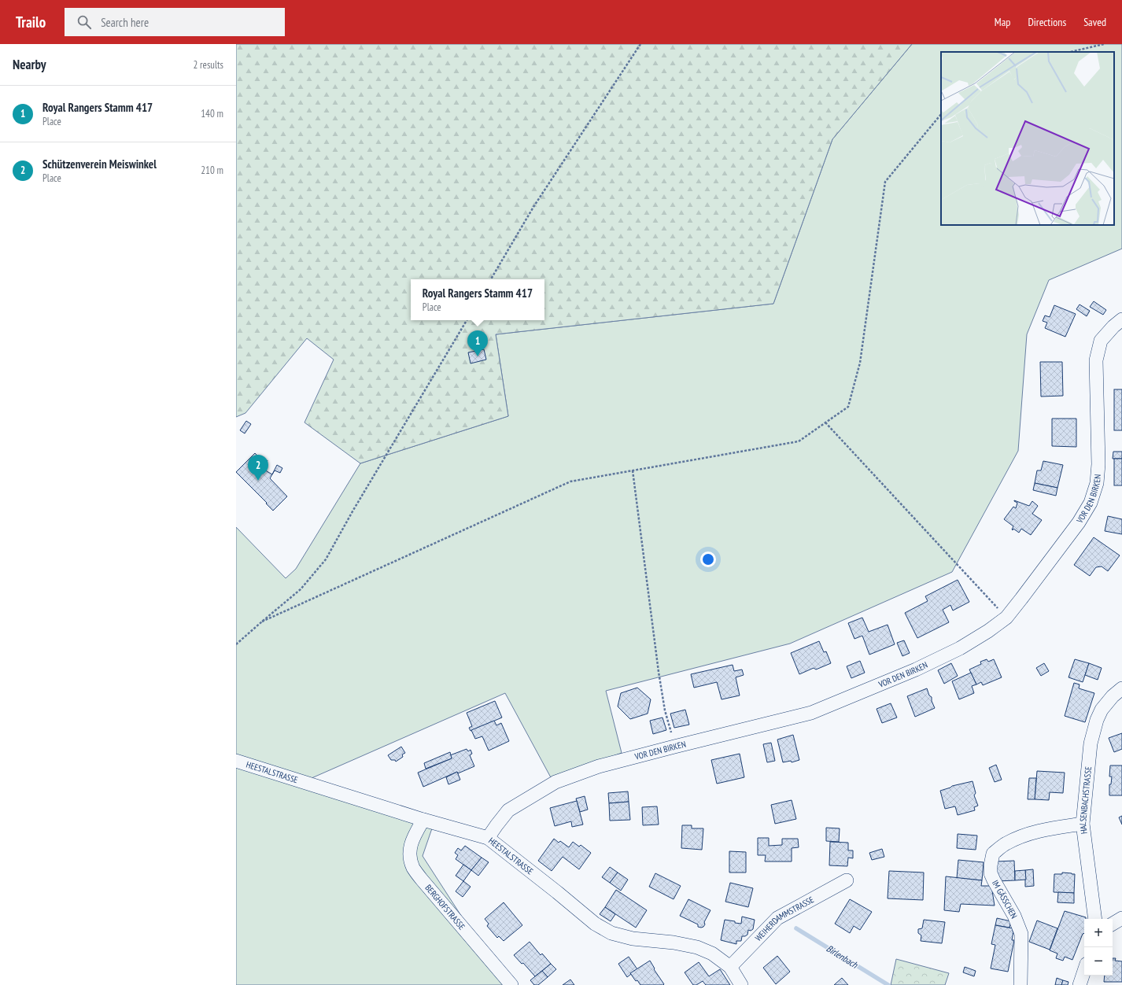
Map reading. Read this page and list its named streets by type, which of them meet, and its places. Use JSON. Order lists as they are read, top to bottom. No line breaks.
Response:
{"streets":{"street":["VOR DEN BIRKEN","HEESTALSTRASSE","HALSENBACHSTRASSE","IM GÄSSCHEN","BERGHOFSTRASSE","WEIHERDAMMSTRASSE"]},"crossings":[["VOR DEN BIRKEN","HEESTALSTRASSE"],["HEESTALSTRASSE","BERGHOFSTRASSE"],["HEESTALSTRASSE","WEIHERDAMMSTRASSE"],["HALSENBACHSTRASSE","IM GÄSSCHEN"]],"water":["Birlenbach"],"page":{"header":"Trailo","search":"Search here","nav":["Map","Directions","Saved"],"heading":["Nearby","2 results"],"list":[{"mark":"1","name":"Royal Rangers Stamm 417","note":"Place","value":"140 m"},{"mark":"2","name":"Schützenverein Meiswinkel","note":"Place","value":"210 m"}],"popup":["Royal Rangers Stamm 417","Place"],"pins":["1","2"],"map_buttons":["+","−"]}}
